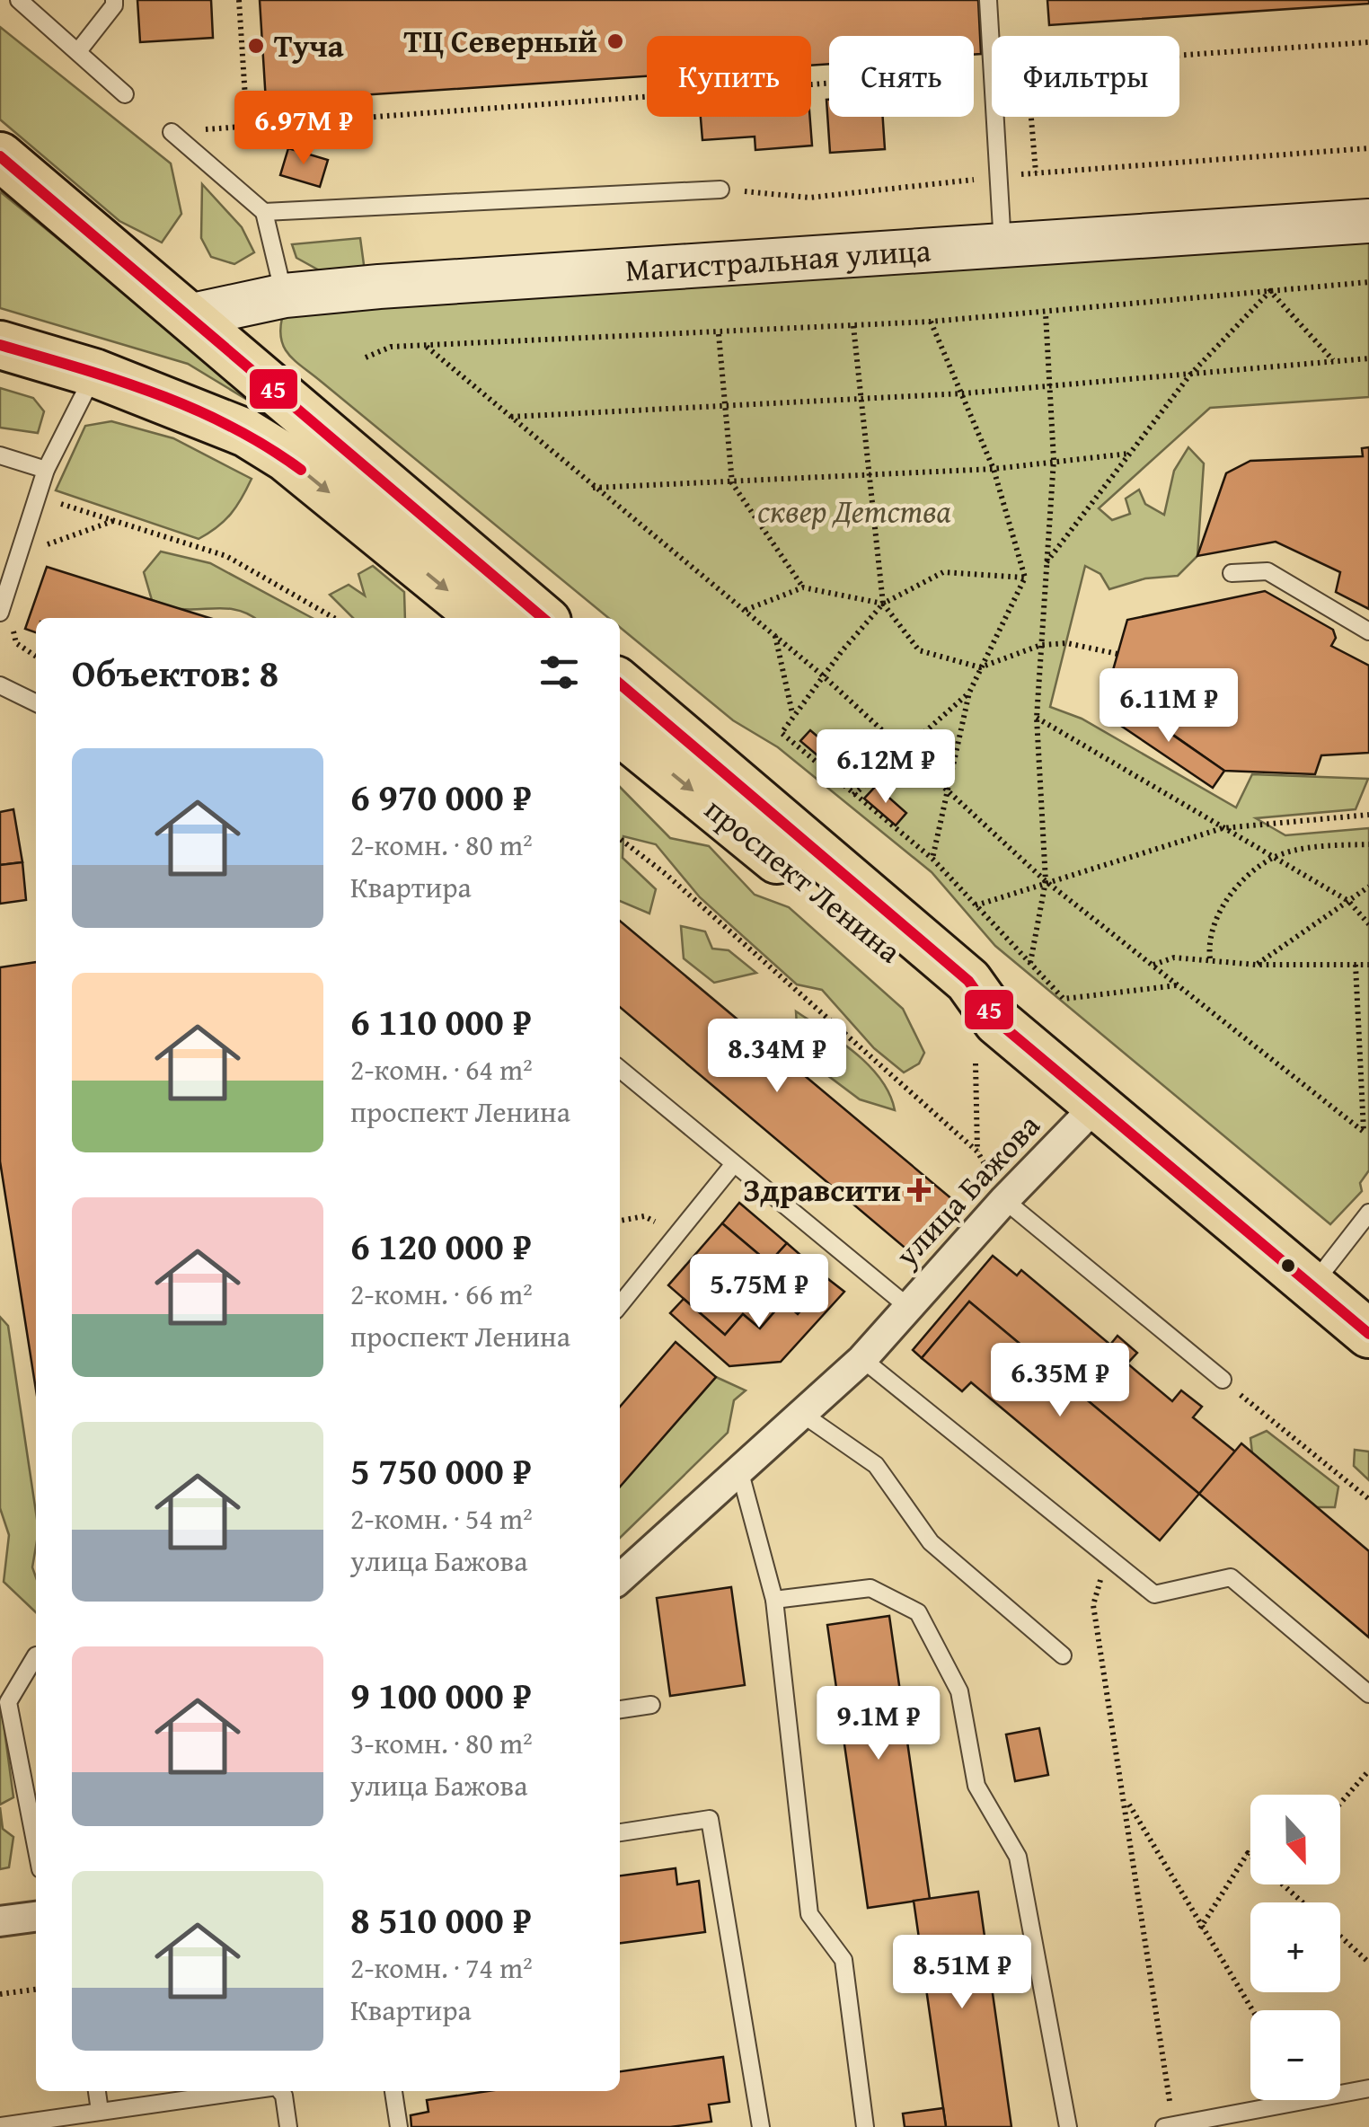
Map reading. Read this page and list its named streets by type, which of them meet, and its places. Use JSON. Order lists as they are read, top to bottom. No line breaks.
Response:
{"streets":{"main road":["Магистральная улица","проспект Ленина"],"street":["улица Бажова"]},"crossings":[["проспект Ленина","улица Бажова"]],"parks":["сквер Детства"],"places":{"other":["ТЦ Северный","Туча"],"health":["Здравсити"]},"lines":["transit line 45"],"north":"bottom","page":{"chip":["Купить","Снять","Фильтры"],"price":["6.97M ₽","6.11M ₽","6.12M ₽","8.34M ₽","5.75M ₽","6.35M ₽","9.1M ₽","8.51M ₽"],"heading":"Объектов: 8","list":[{"name":"6 970 000 ₽","note":"2-комн. · 80 m² · Квартира"},{"name":"6 110 000 ₽","note":"2-комн. · 64 m² · проспект Ленина"},{"name":"6 120 000 ₽","note":"2-комн. · 66 m² · проспект Ленина"},{"name":"5 750 000 ₽","note":"2-комн. · 54 m² · улица Бажова"},{"name":"9 100 000 ₽","note":"3-комн. · 80 m² · улица Бажова"},{"name":"8 510 000 ₽","note":"2-комн. · 74 m² · Квартира"}],"map_buttons":["+","−"]}}
